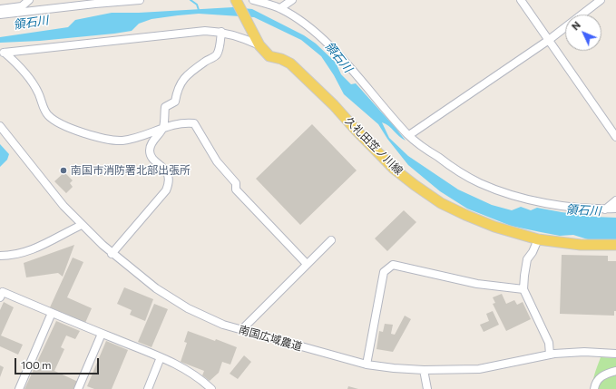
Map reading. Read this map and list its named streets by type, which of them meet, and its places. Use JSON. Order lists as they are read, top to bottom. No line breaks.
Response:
{"streets":{"main road":["久礼田笠ノ川線"],"street":["南国広域農道"]},"water":["領石川"],"places":["南国市消防署北部出張所"],"scale_bar":"100 m","north":"top left"}
